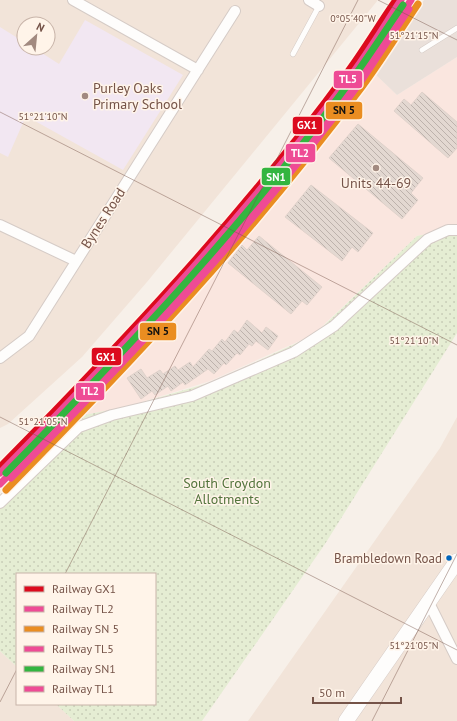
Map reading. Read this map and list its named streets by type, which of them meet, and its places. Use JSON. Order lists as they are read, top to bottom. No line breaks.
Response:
{"streets":{"street":["Bynes Road"]},"parks":["South Croydon Allotments"],"places":["Purley Oaks Primary School","Units 44-69","Brambledown Road"],"lines":["rail line GX1","rail line TL2","rail line TL5","rail line SN1","rail line TL1"],"legend":["Railway GX1","Railway TL2","Railway SN 5","Railway TL5","Railway SN1","Railway TL1"],"scale_bar":"50 m","north":"top right","coordinates":["0°05'40\"W","51°21'15\"N","51°21'10\"N","51°21'05\"N"]}
